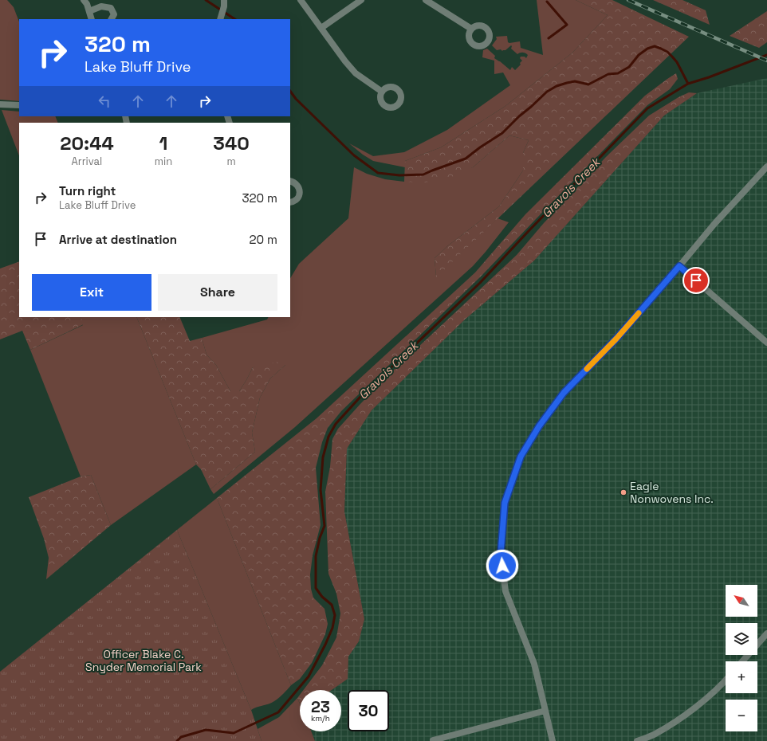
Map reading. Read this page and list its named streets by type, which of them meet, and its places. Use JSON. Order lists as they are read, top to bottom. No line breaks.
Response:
{"water":["Gravois Creek"],"parks":["Officer Blake C. Snyder Memorial Park"],"places":["Eagle Nonwovens Inc."],"north":"top left","page":{"turn":["320 m","Lake Bluff Drive"],"eta":["20:44","Arrival","1","min","340","m"],"list":[{"name":"Turn right","note":"Lake Bluff Drive","value":"320 m"},{"name":"Arrive at destination","value":"20 m"}],"buttons":["Exit","Share"],"map_buttons":["+","−"],"speed":"23 km/h","limit":"30"}}
